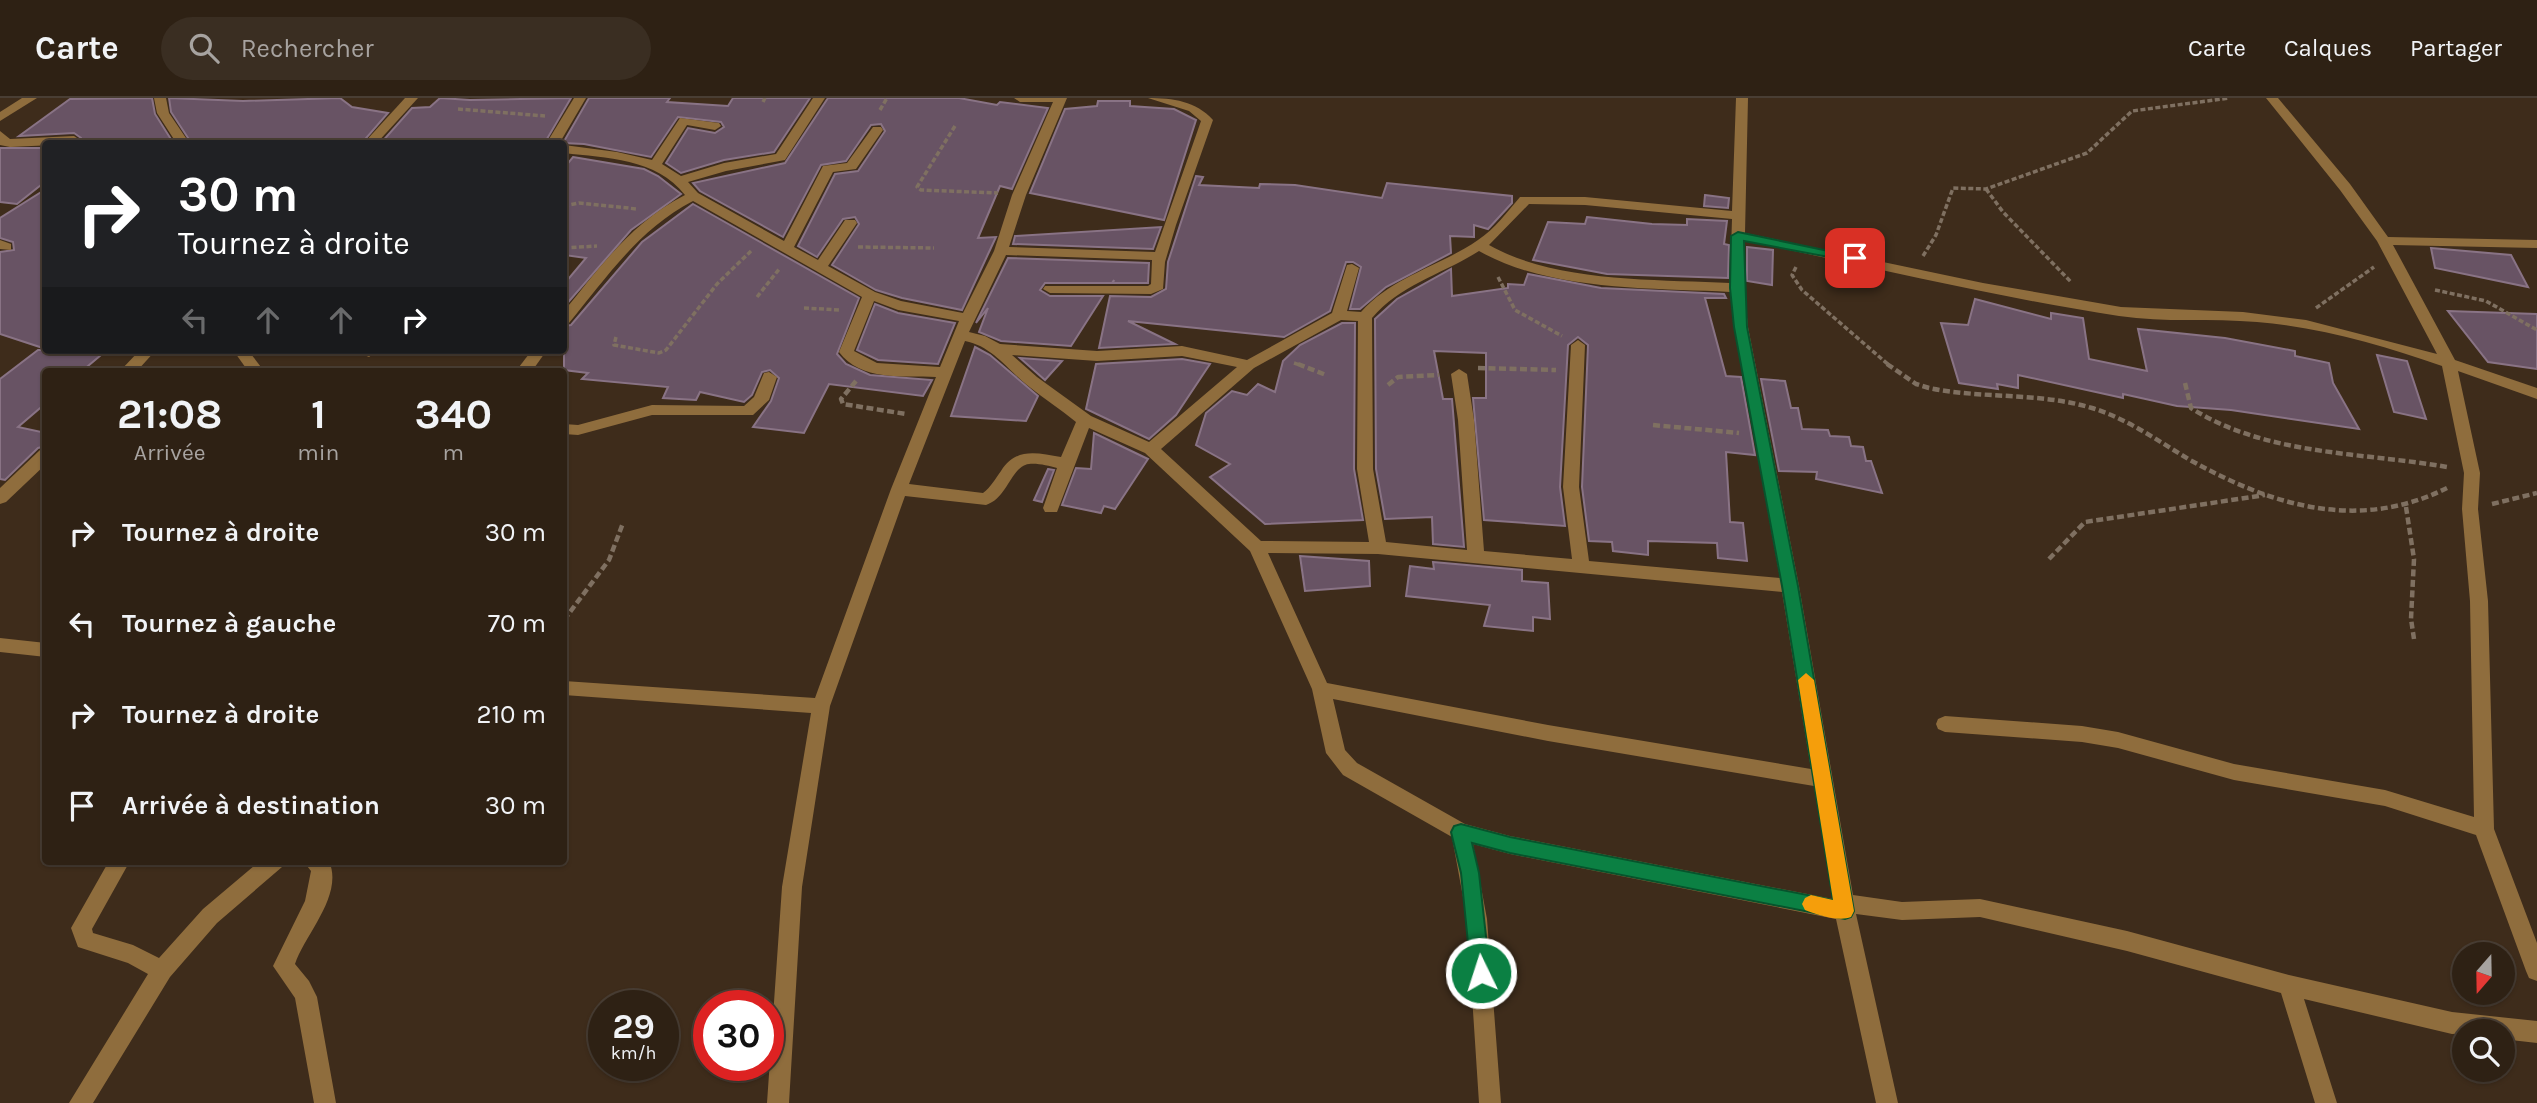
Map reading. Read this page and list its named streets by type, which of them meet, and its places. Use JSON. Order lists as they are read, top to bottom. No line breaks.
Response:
{"north":"bottom","page":{"header":"Carte","search":"Rechercher","nav":["Carte","Calques","Partager"],"turn":["30 m","Tournez à droite"],"eta":["21:08","Arrivée","1","min","340","m"],"list":[{"name":"Tournez à droite","value":"30 m"},{"name":"Tournez à gauche","value":"70 m"},{"name":"Tournez à droite","value":"210 m"},{"name":"Arrivée à destination","value":"30 m"}],"speed":"29 km/h","limit":"30"}}
